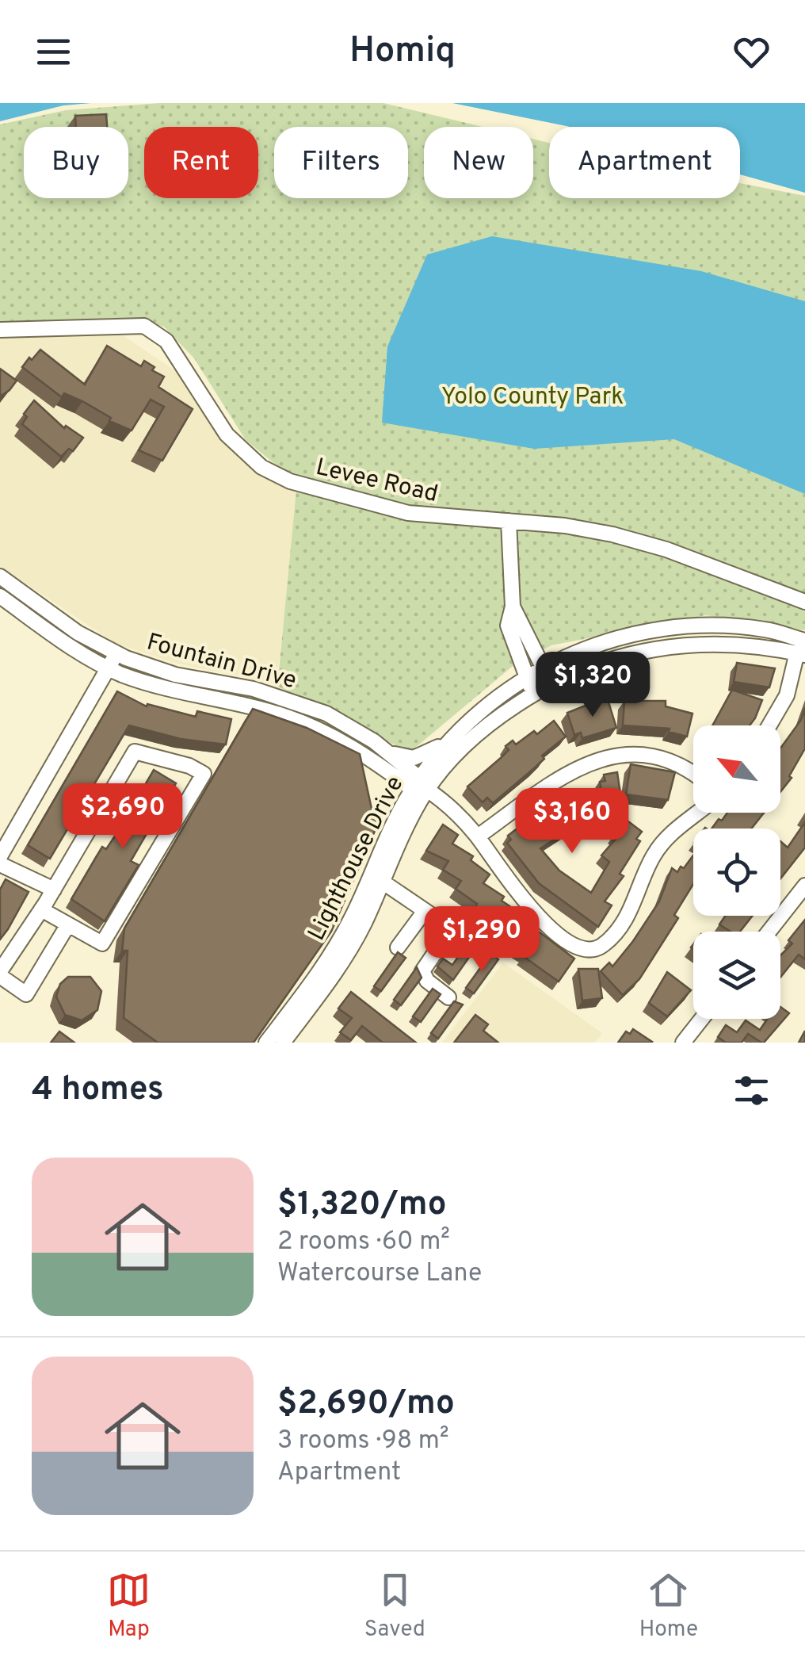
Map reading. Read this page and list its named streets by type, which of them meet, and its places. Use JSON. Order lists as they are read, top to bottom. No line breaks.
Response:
{"streets":{"street":["Levee Road","Fountain Drive","Lighthouse Drive"]},"crossings":[["Fountain Drive","Lighthouse Drive"]],"parks":["Yolo County Park"],"north":"top left","page":{"header":"Homiq","chip":["Buy","Rent","Filters","New","Apartment"],"price":["$1,320","$2,690","$3,160","$1,290"],"heading":"4 homes","list":[{"name":"$1,320/mo","note":"2 rooms · 60 m² · Watercourse Lane"},{"name":"$2,690/mo","note":"3 rooms · 98 m² · Apartment"}],"tabs":["Map","Saved","Home"]}}
